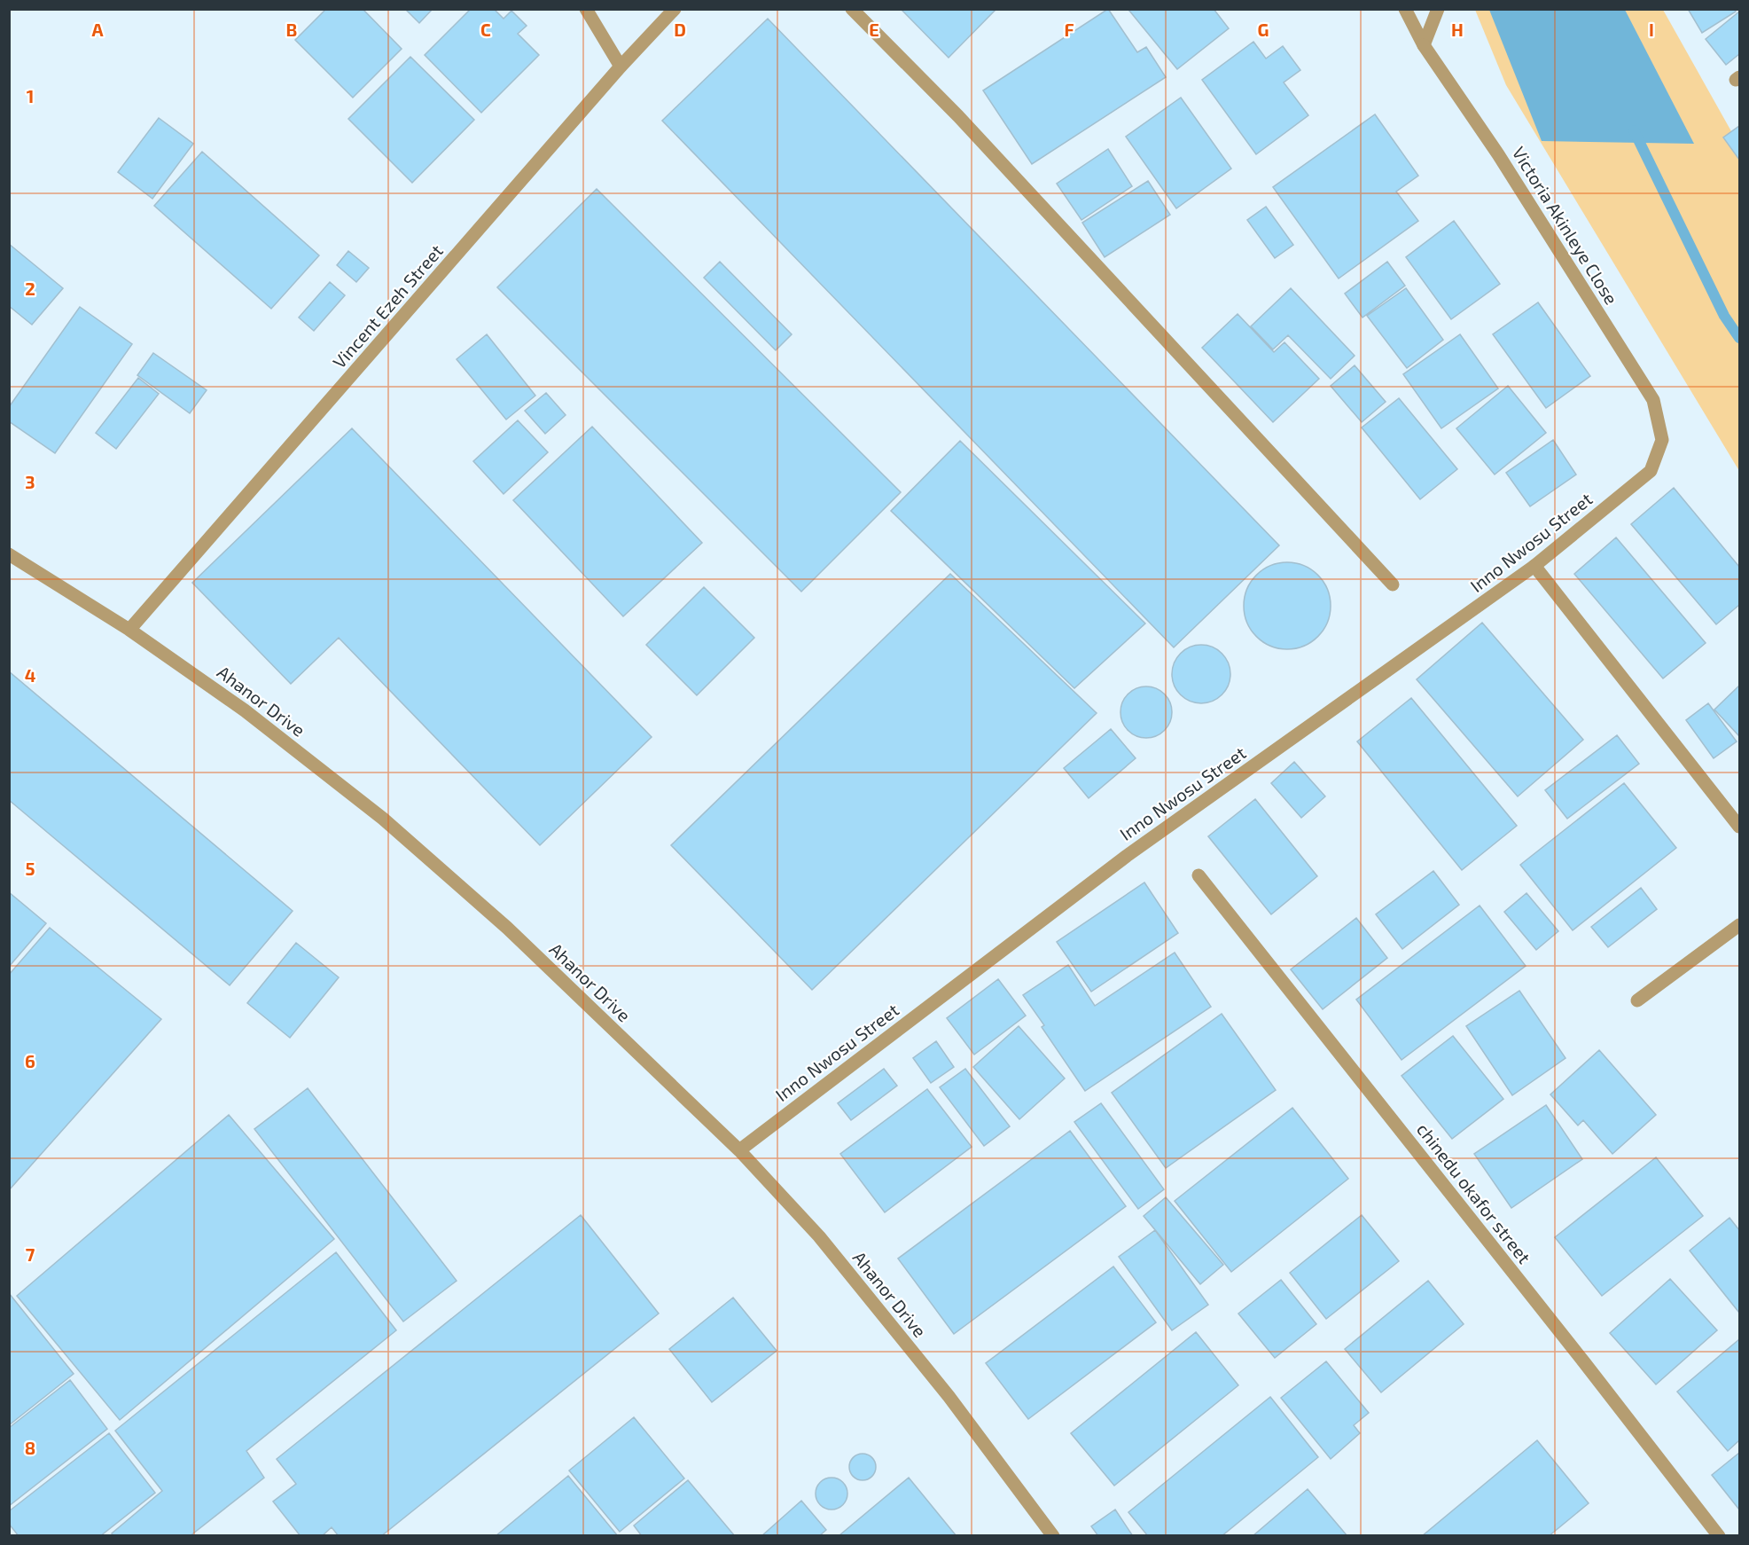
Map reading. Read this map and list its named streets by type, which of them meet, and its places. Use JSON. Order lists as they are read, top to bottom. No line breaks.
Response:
{"streets":{"street":["Victoria Akinleye Close","Vincent Ezeh Street","Inno Nwosu Street","Ahanor Drive","chinedu okafor street"]},"crossings":[["Victoria Akinleye Close","Inno Nwosu Street"],["Vincent Ezeh Street","Ahanor Drive"],["Inno Nwosu Street","Ahanor Drive"]],"grid":{"columns":["A","B","C","D","E","F","G","H","I"],"rows":["1","2","3","4","5","6","7","8"]}}
